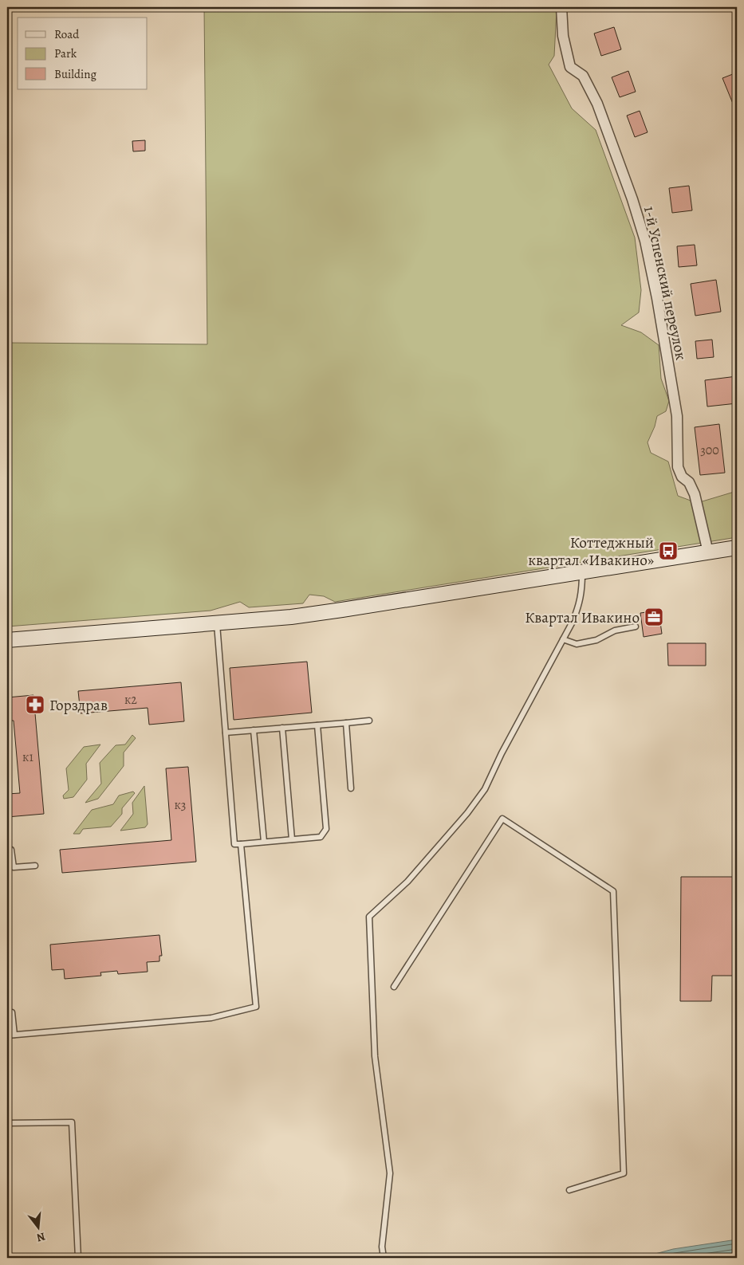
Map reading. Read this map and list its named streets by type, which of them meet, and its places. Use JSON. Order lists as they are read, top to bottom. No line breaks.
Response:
{"streets":{"street":["1-й Успенский переулок"]},"places":{"bus stop":["Коттеджный квартал «Ивакино»"],"office":["Квартал Ивакино"],"pharmacy":["Горздрав"]},"house_numbers":["300","к2","к1","к3"],"legend":["Road","Park","Building"],"north":"bottom"}
